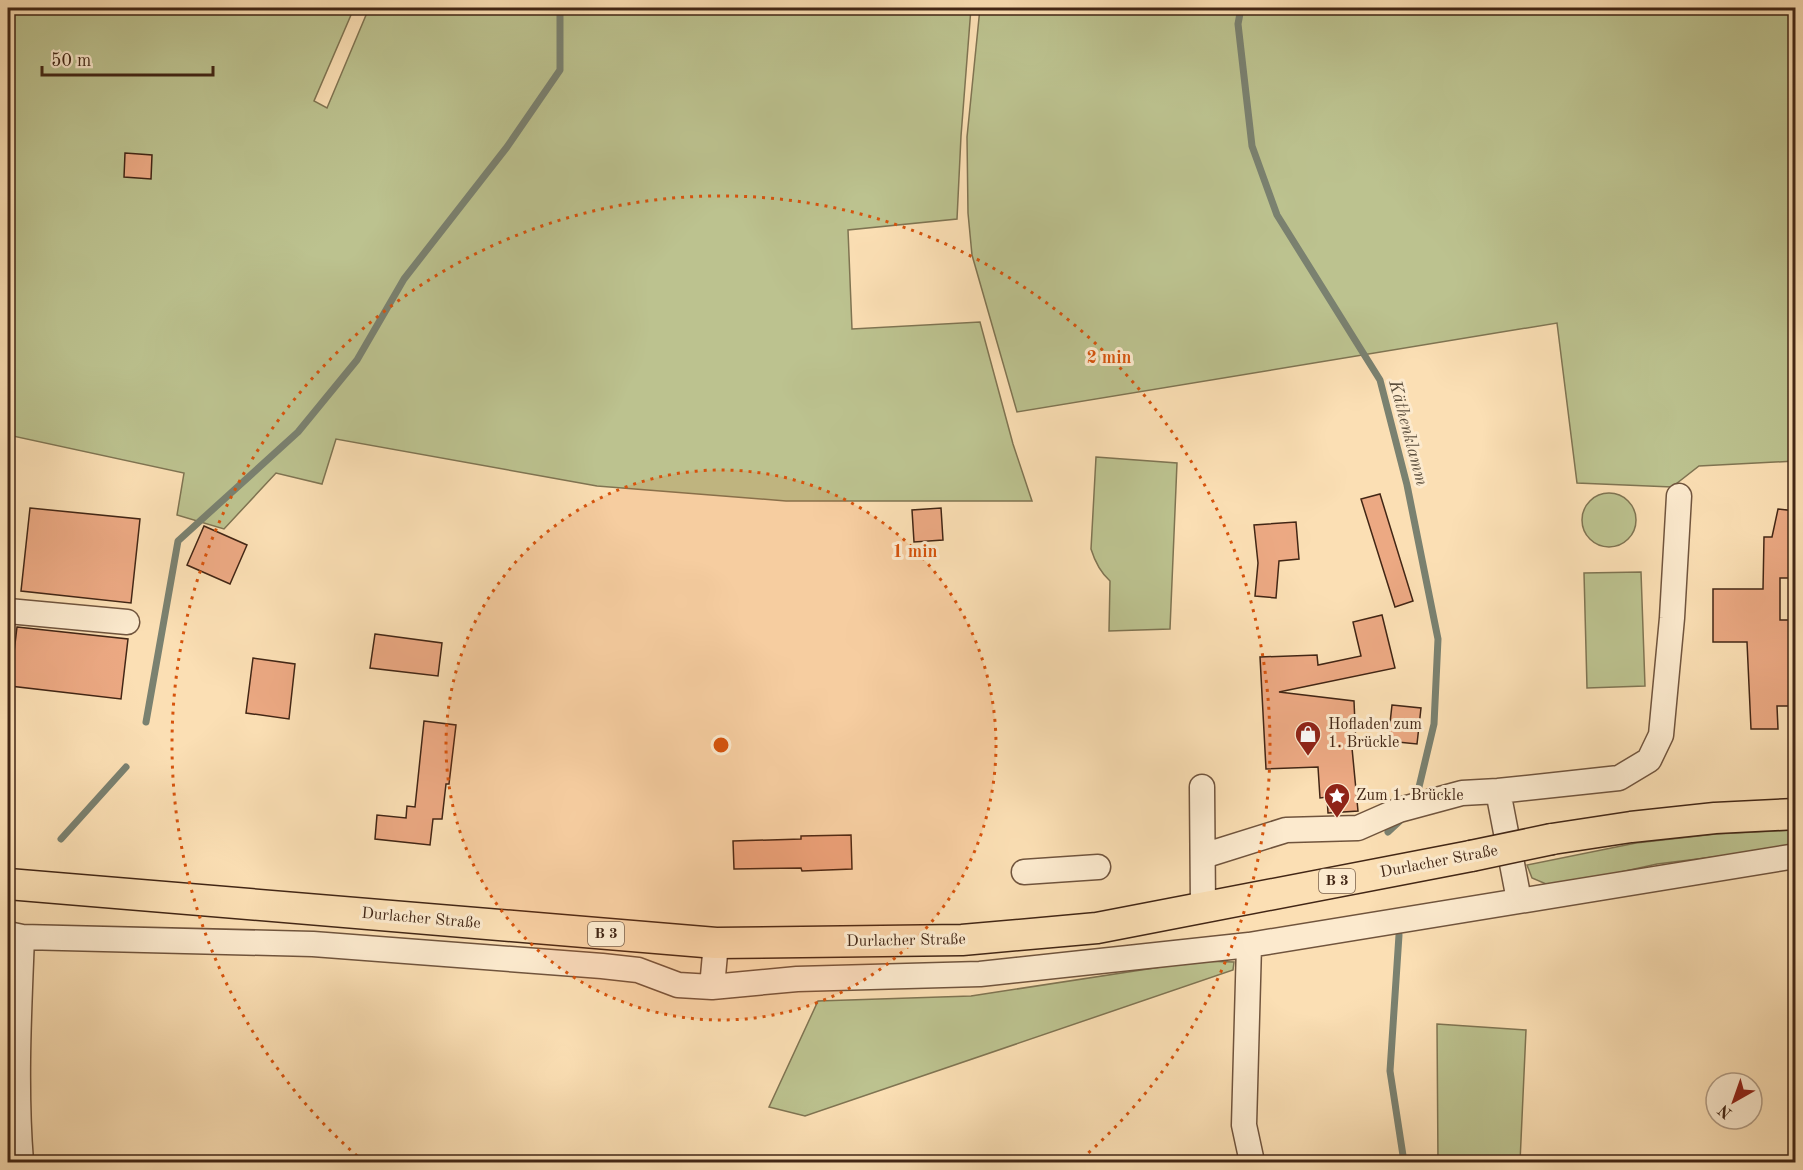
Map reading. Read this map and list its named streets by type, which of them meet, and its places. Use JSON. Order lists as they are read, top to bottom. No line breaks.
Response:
{"streets":{"main road":["Durlacher Straße","B 3"]},"water":["Käthenklamm"],"places":{"shop":["Hofladen zum 1. Brückle"],"place":["Zum 1. Brückle"]},"scale_bar":"50 m","north":"bottom left","rings":["2 min","1 min"]}
